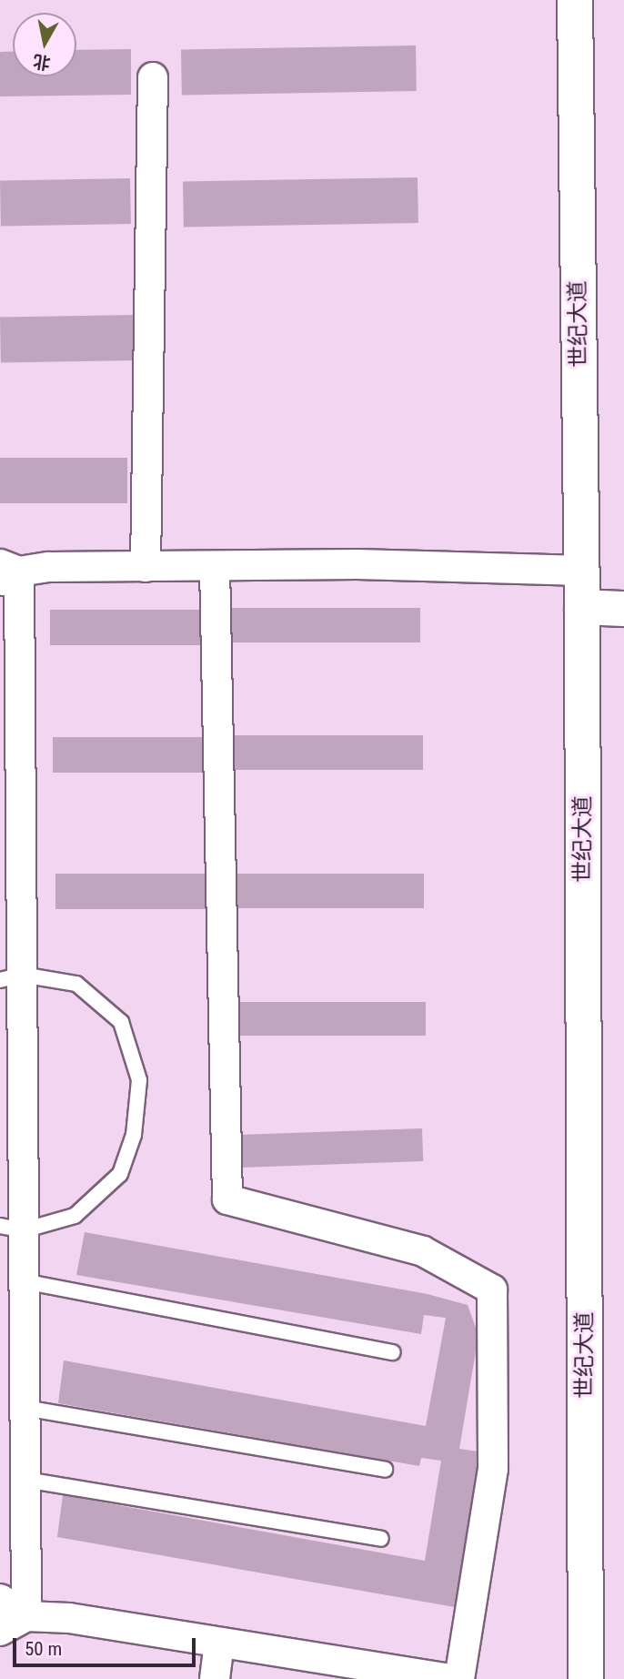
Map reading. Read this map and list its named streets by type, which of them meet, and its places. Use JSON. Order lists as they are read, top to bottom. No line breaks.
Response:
{"streets":{"main road":["世纪大道"]},"scale_bar":"50 m","north":"bottom"}
